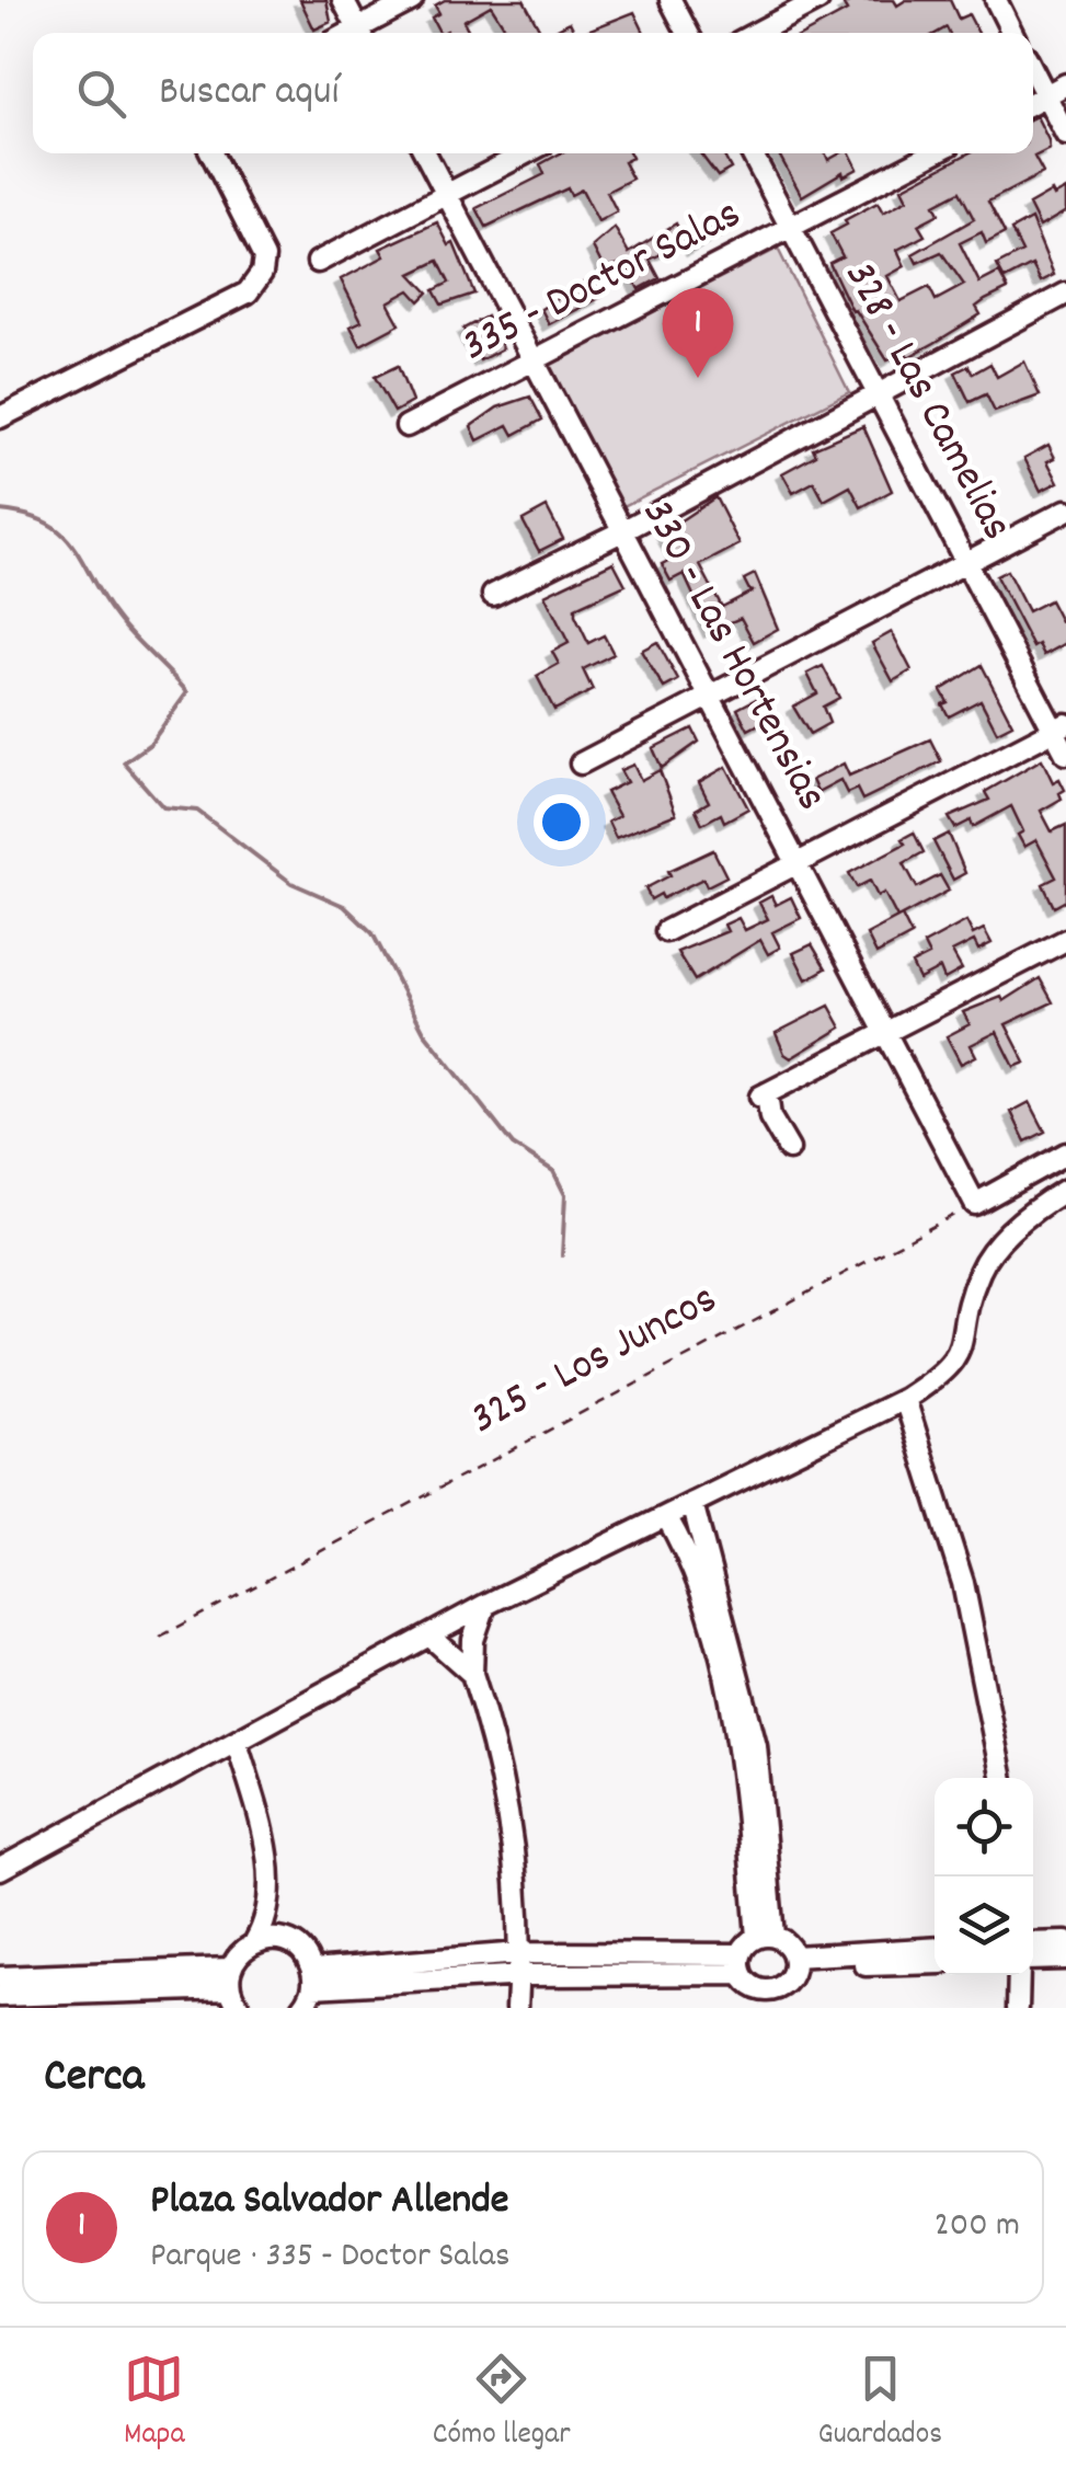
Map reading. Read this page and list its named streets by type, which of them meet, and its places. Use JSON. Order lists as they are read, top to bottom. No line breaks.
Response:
{"streets":{"street":["335 - Doctor Salas","328 - Las Camelias","330 - Las Hortensias"],"path":["325 - Los Juncos"]},"crossings":[["335 - Doctor Salas","328 - Las Camelias"],["335 - Doctor Salas","330 - Las Hortensias"],["330 - Las Hortensias","325 - Los Juncos"]],"page":{"search":"Buscar aquí","pins":"1","heading":"Cerca","list":[{"mark":"1","name":"Plaza Salvador Allende","note":"Parque · 335 - Doctor Salas","value":"200 m"}],"nav":["Mapa","Cómo llegar","Guardados"]}}
